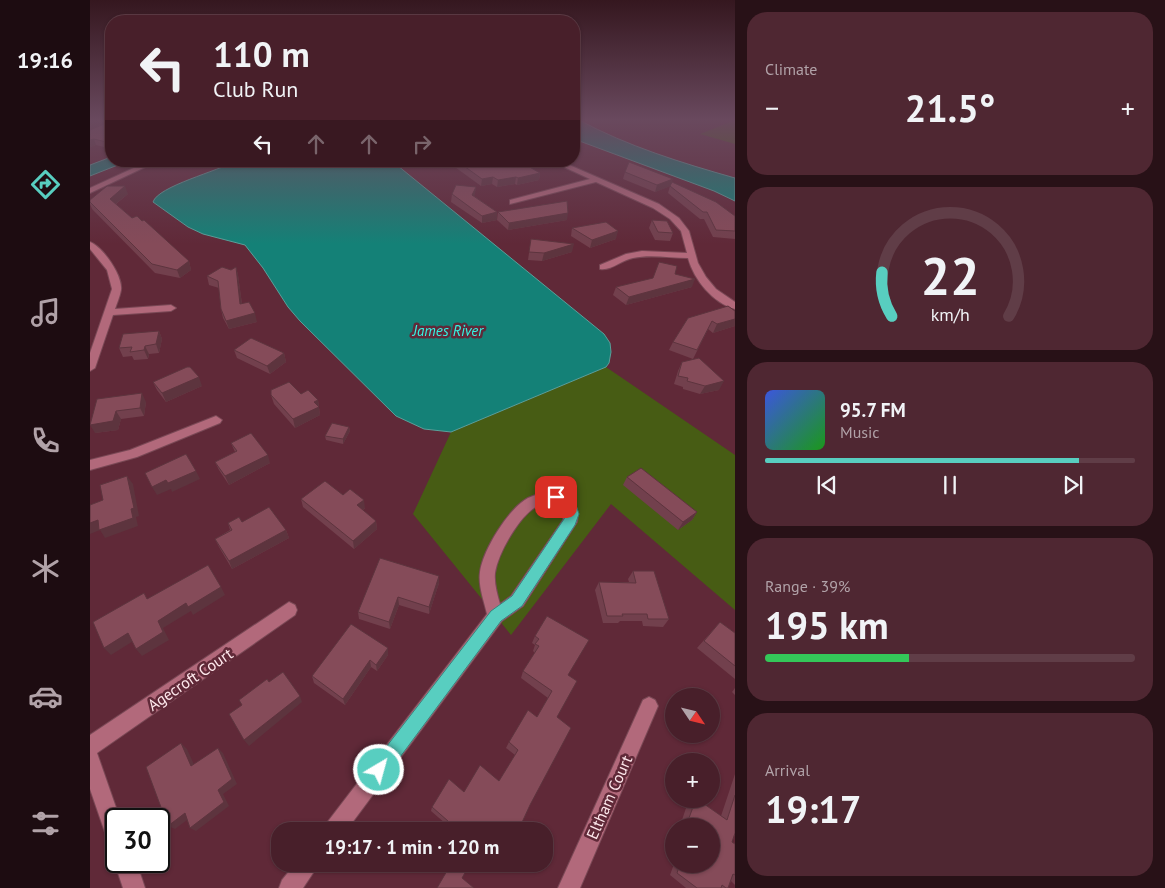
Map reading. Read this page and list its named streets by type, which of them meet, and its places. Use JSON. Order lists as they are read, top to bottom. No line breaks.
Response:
{"streets":{"street":["Agecroft Court","Eltham Court"]},"water":["James River"],"north":"bottom right","page":{"tabs":"19:16","tile":["Climate",["Range · 39%","195 km"],["Arrival","19:17"]],"turn":["110 m","Club Run"],"heat":["−","21.5°","+"],"song":["95.7 FM","Music"],"map_buttons":["+","−"],"limit":"30","trip":"19:17 · 1 min · 120 m","gauge":["22","km/h"]}}
